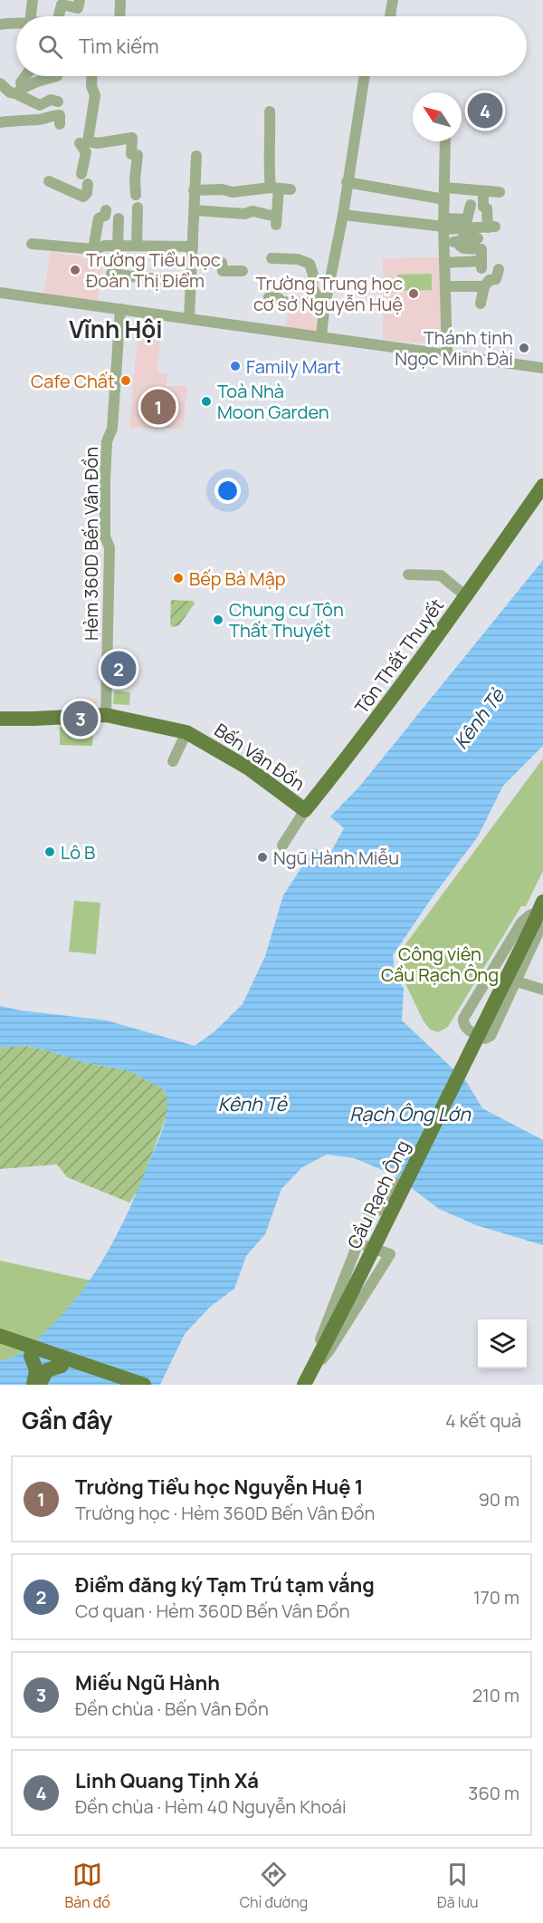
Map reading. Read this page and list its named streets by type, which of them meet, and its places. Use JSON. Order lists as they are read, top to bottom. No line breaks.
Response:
{"streets":{"main road":["Tôn Thất Thuyết","Bến Vân Đồn","Cầu Rạch Ông"],"street":["Hẻm 360D Bến Vân Đồn"]},"crossings":[["Hẻm 360D Bến Vân Đồn","Bến Vân Đồn"],["Tôn Thất Thuyết","Bến Vân Đồn"]],"districts":["Vĩnh Hội"],"water":["Kênh Tẻ","Rạch Ông Lớn"],"parks":["Công viên Cầu Rạch Ông"],"places":["Trường Tiểu học Đoàn Thị Điểm","Trường Trung học cơ sở Nguyễn Huệ","Thánh tịnh Ngọc Minh Đài","Family Mart","Cafe Chất","Toà Nhà Moon Garden","Bếp Bà Mập","Chung cư Tôn Thất Thuyết","Lô B","Ngũ Hành Miễu"],"north":"top left","page":{"search":"Tìm kiếm","pins":["4","1","2","3"],"heading":["Gần đây","4 kết quả"],"list":[{"mark":"1","name":"Trường Tiểu học Nguyễn Huệ 1","note":"Trường học · Hẻm 360D Bến Vân Đồn","value":"90 m"},{"mark":"2","name":"Điểm đăng ký Tạm Trú tạm vắng","note":"Cơ quan · Hẻm 360D Bến Vân Đồn","value":"170 m"},{"mark":"3","name":"Miếu Ngũ Hành","note":"Đền chùa · Bến Vân Đồn","value":"210 m"},{"mark":"4","name":"Linh Quang Tịnh Xá","note":"Đền chùa · Hẻm 40 Nguyễn Khoái","value":"360 m"}],"nav":["Bản đồ","Chỉ đường","Đã lưu"]}}
